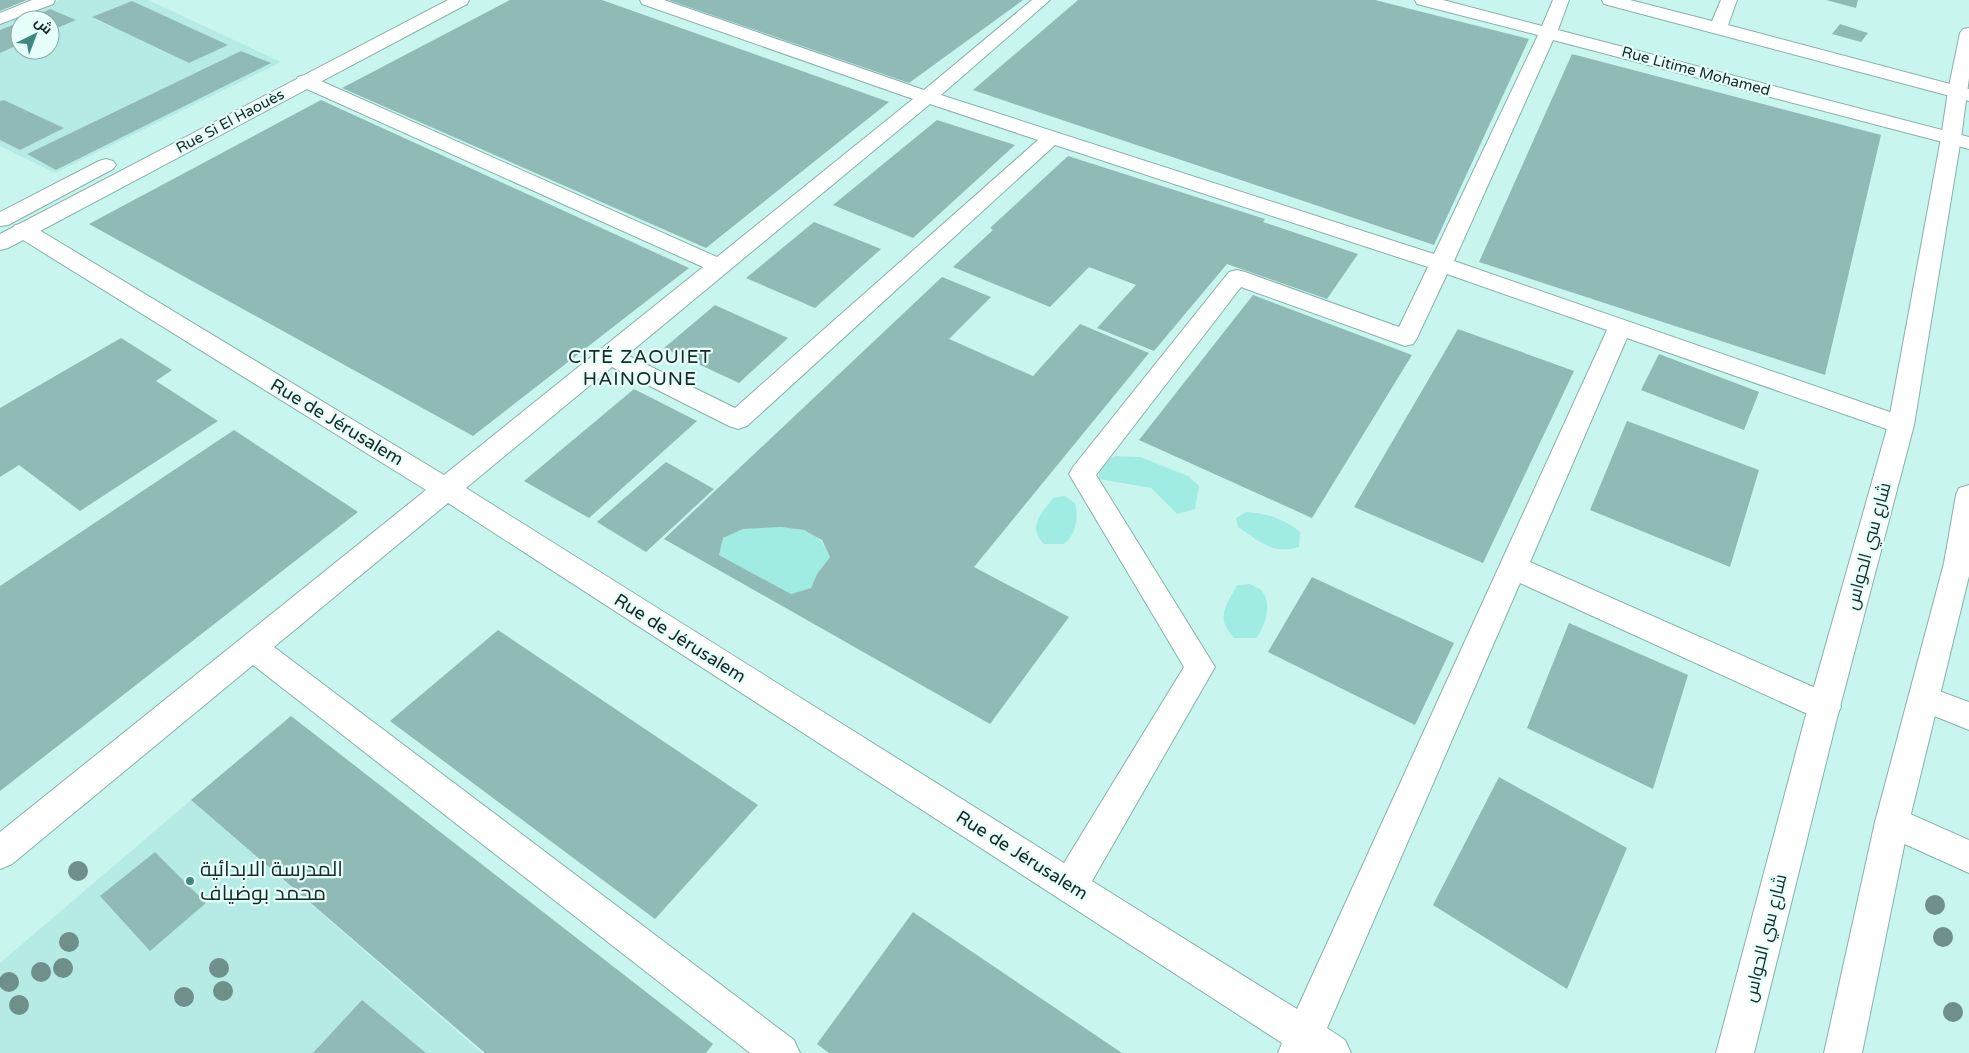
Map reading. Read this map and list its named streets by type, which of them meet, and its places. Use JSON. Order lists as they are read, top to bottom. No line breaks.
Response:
{"streets":{"street":["Rue Litime Mohamed","Rue Si El Haouès","Rue de Jérusalem","شارع سي الحواس"]},"crossings":[["Rue Litime Mohamed","شارع سي الحواس"],["Rue Si El Haouès","Rue de Jérusalem"]],"districts":["CITÉ ZAOUIET HAINOUNE"],"places":["المدرسة الابدائية محمد بوضياف"],"north":"top right"}
